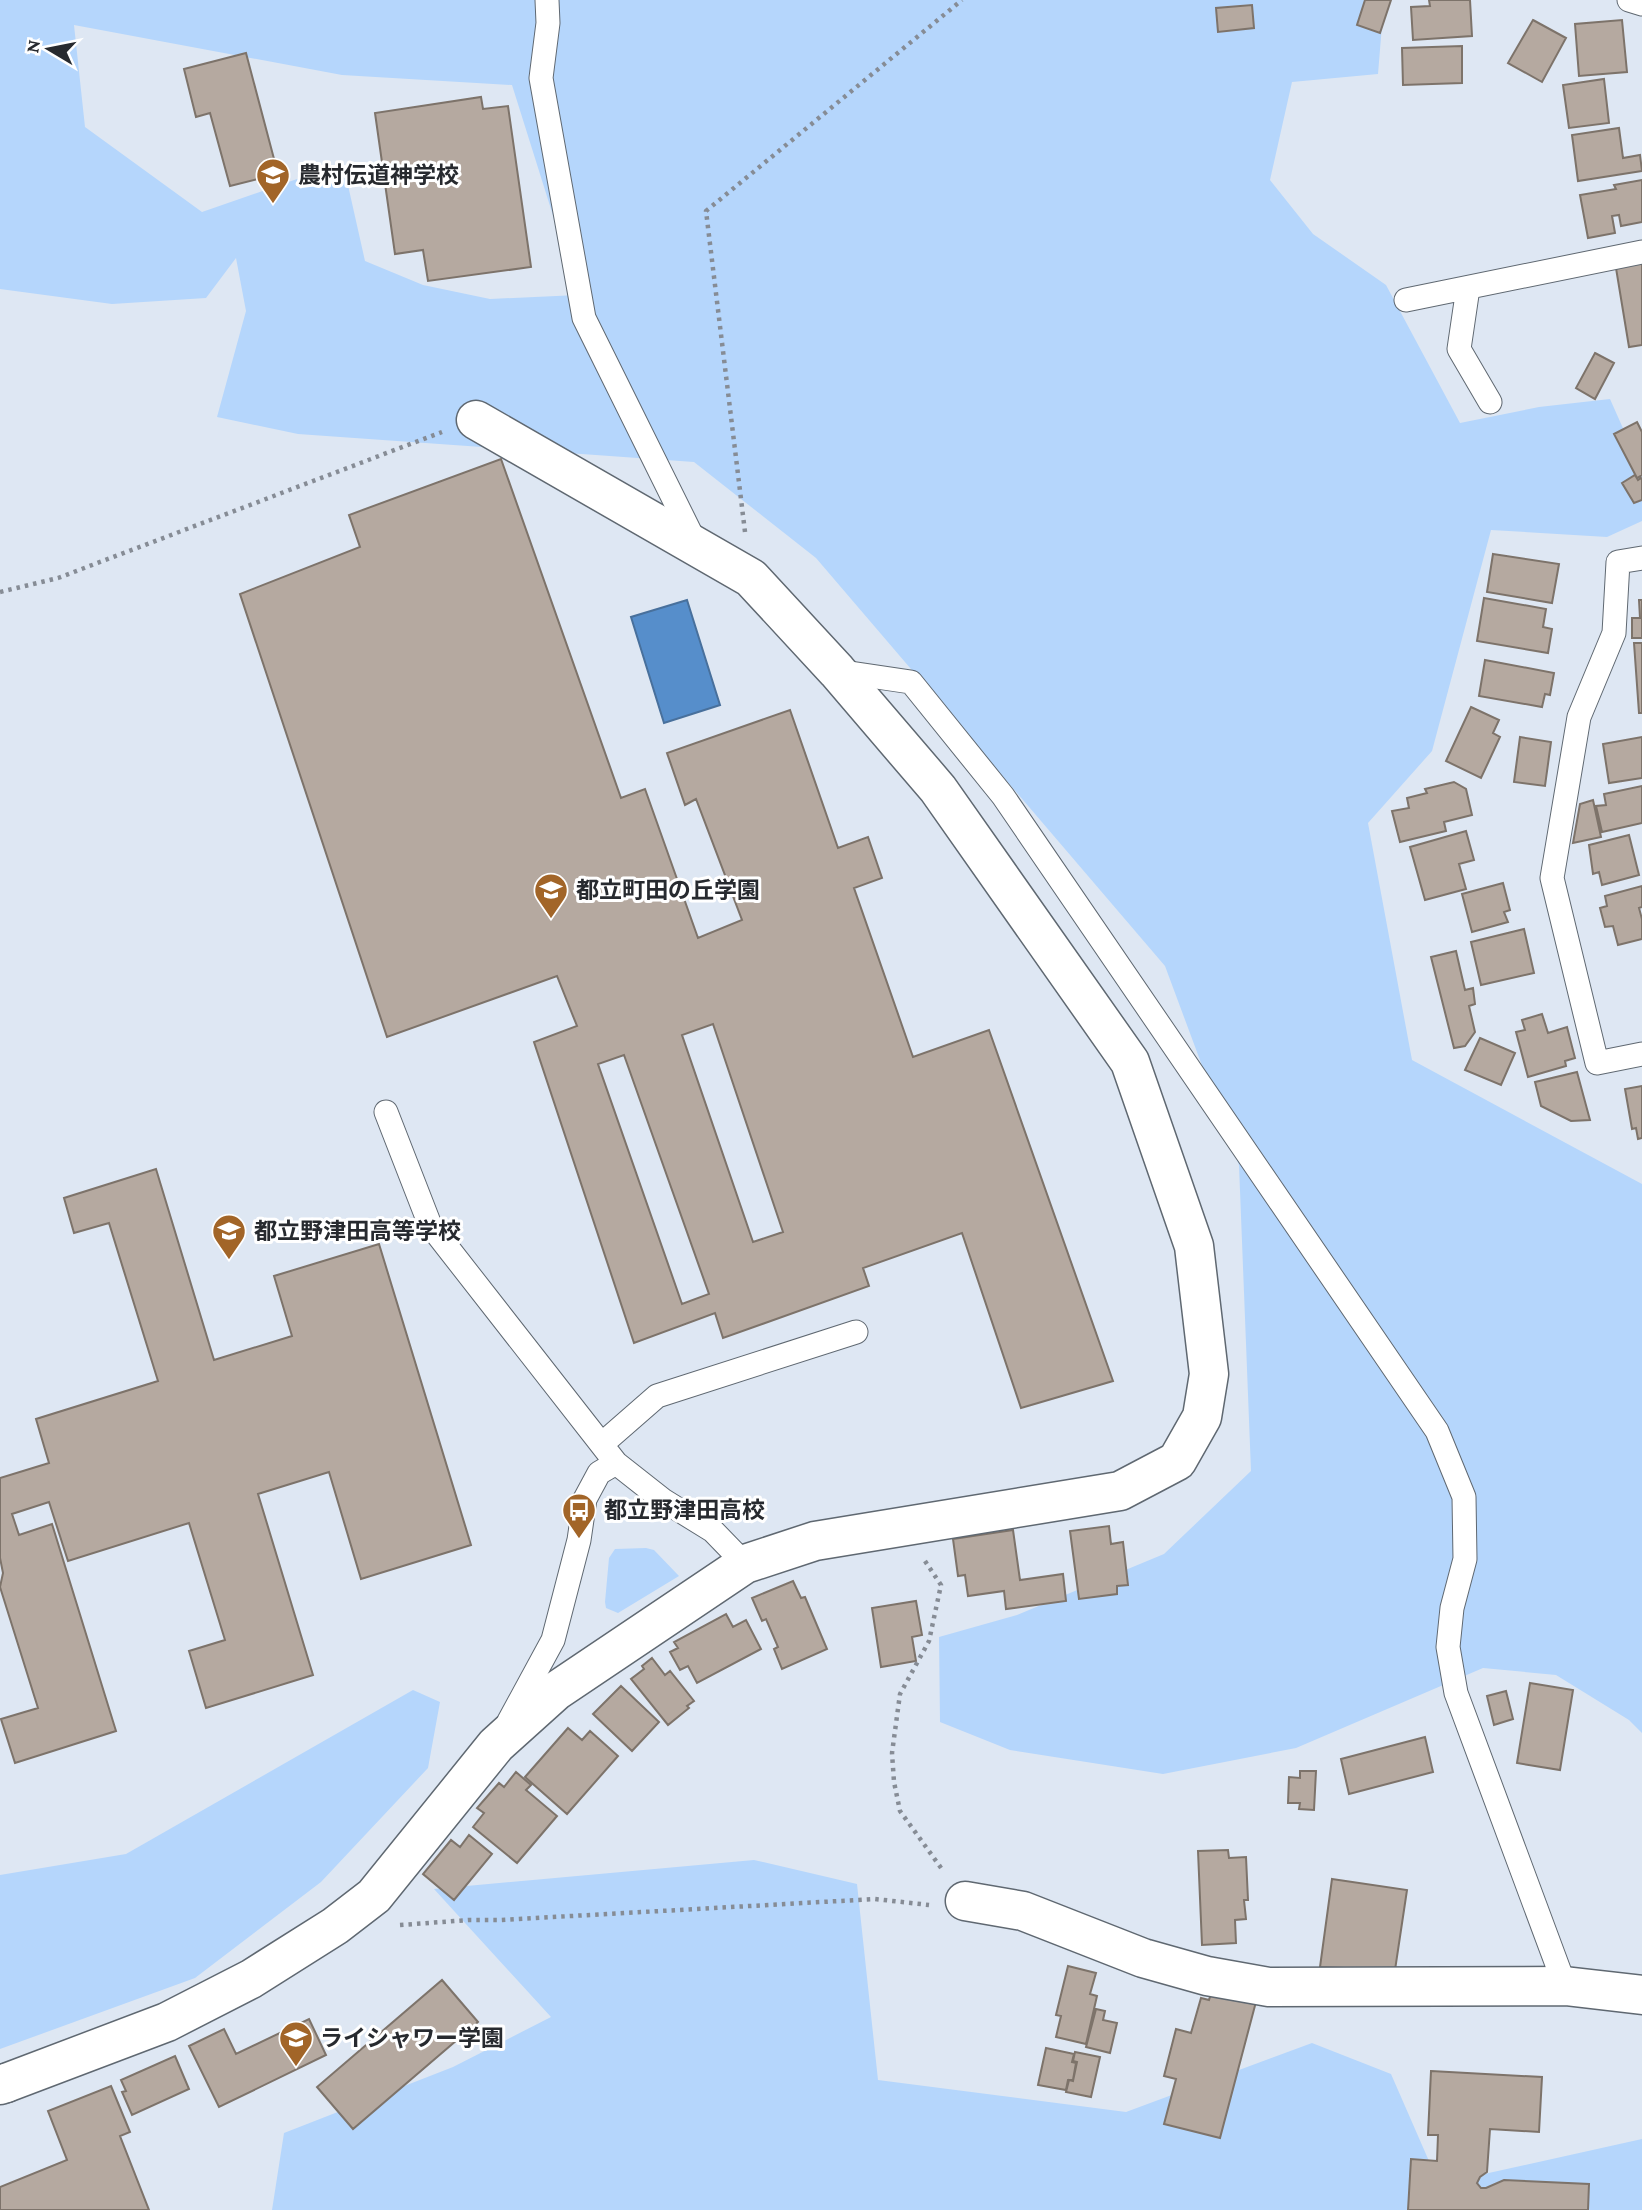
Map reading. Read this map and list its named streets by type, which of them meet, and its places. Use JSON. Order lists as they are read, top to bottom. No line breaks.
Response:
{"places":{"school or university":["農村伝道神学校","都立町田の丘学園","都立野津田高等学校","ライシャワー学園"],"bus stop":["都立野津田高校"]},"north":"left"}
